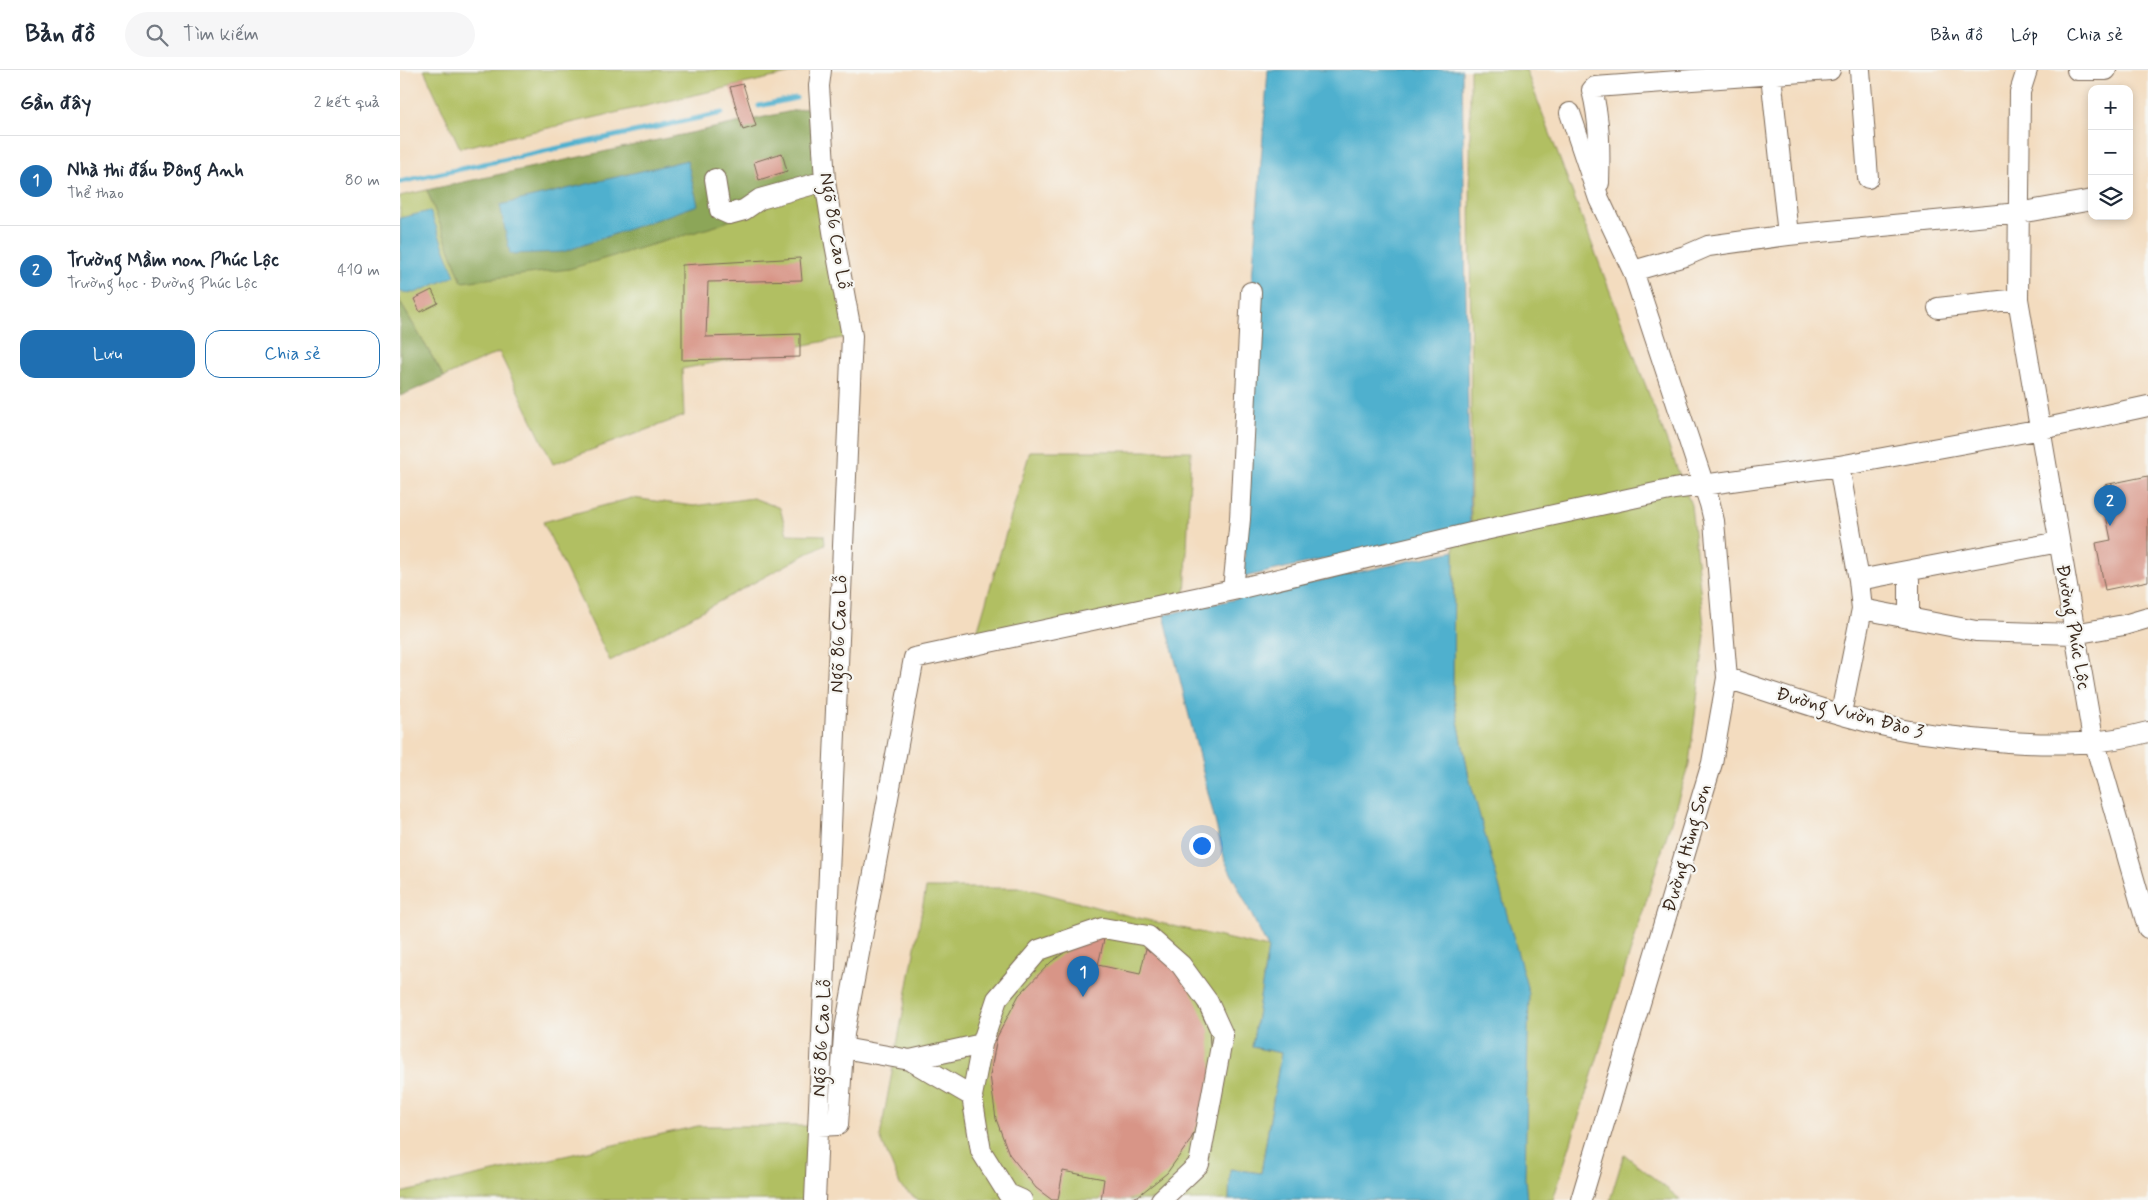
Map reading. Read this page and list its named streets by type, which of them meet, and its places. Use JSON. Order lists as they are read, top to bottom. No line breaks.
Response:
{"streets":{"street":["Ngõ 86 Cao Lỗ","Đường Phúc Lộc","Đường Vườn Đào 3","Đường Hùng Sơn"]},"crossings":[["Đường Phúc Lộc","Đường Vườn Đào 3"],["Đường Vườn Đào 3","Đường Hùng Sơn"]],"page":{"header":"Bản đồ","search":"Tìm kiếm","nav":["Bản đồ","Lớp","Chia sẻ"],"heading":["Gần đây","2 kết quả"],"map_buttons":["+","−"],"list":[{"mark":"1","name":"Nhà thi đấu Đông Anh","note":"Thể thao","value":"80 m"},{"mark":"2","name":"Trường Mầm non Phúc Lộc","note":"Trường học · Đường Phúc Lộc","value":"410 m"}],"buttons":["Lưu","Chia sẻ"],"pins":["2","1"]}}
